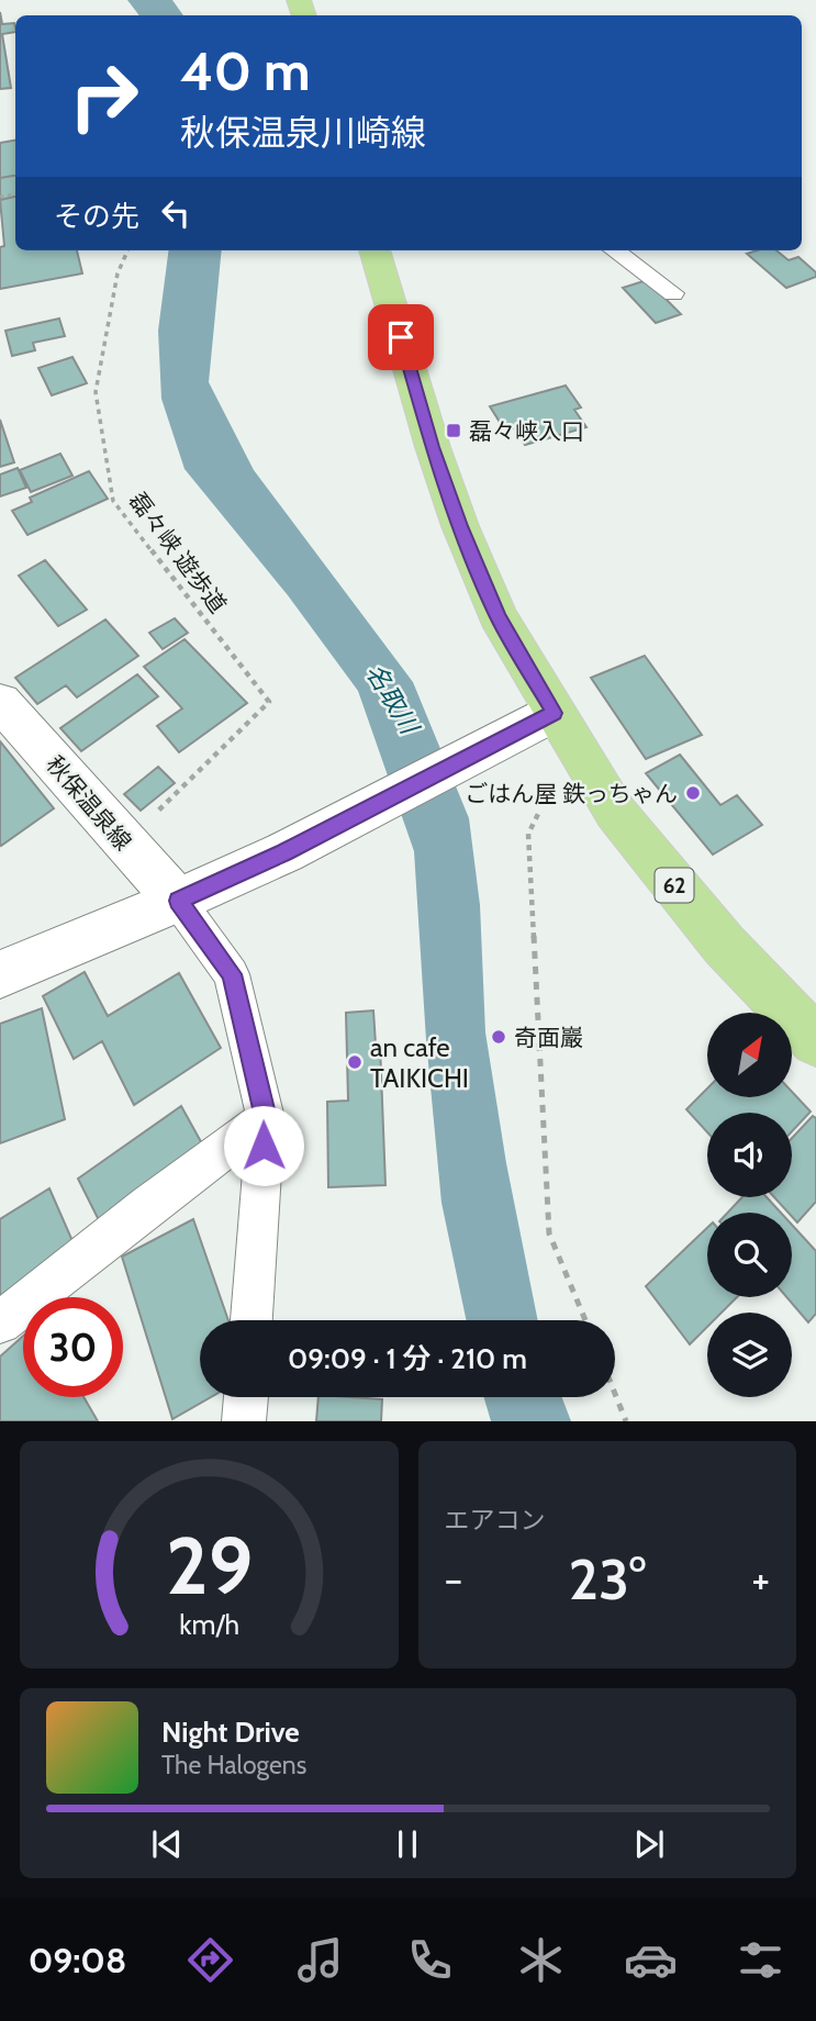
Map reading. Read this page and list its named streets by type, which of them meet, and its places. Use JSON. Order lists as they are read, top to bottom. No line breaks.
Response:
{"streets":{"main road":["秋保温泉線","62"],"path":["磊々峡 遊歩道"]},"water":["名取川"],"places":{"transit":["磊々峡入口"],"other":["ごはん屋 鉄っちゃん","奇面巖","an cafe TAIKICHI"]},"north":"top right","page":{"turn":["40 m","秋保温泉川崎線"],"then":"その先","limit":"30","trip":"09:09 · 1 分 · 210 m","tile":"エアコン","heat":["−","23°","+"],"song":["Night Drive","The Halogens"],"tabs":"09:08","gauge":["29","km/h"]}}
